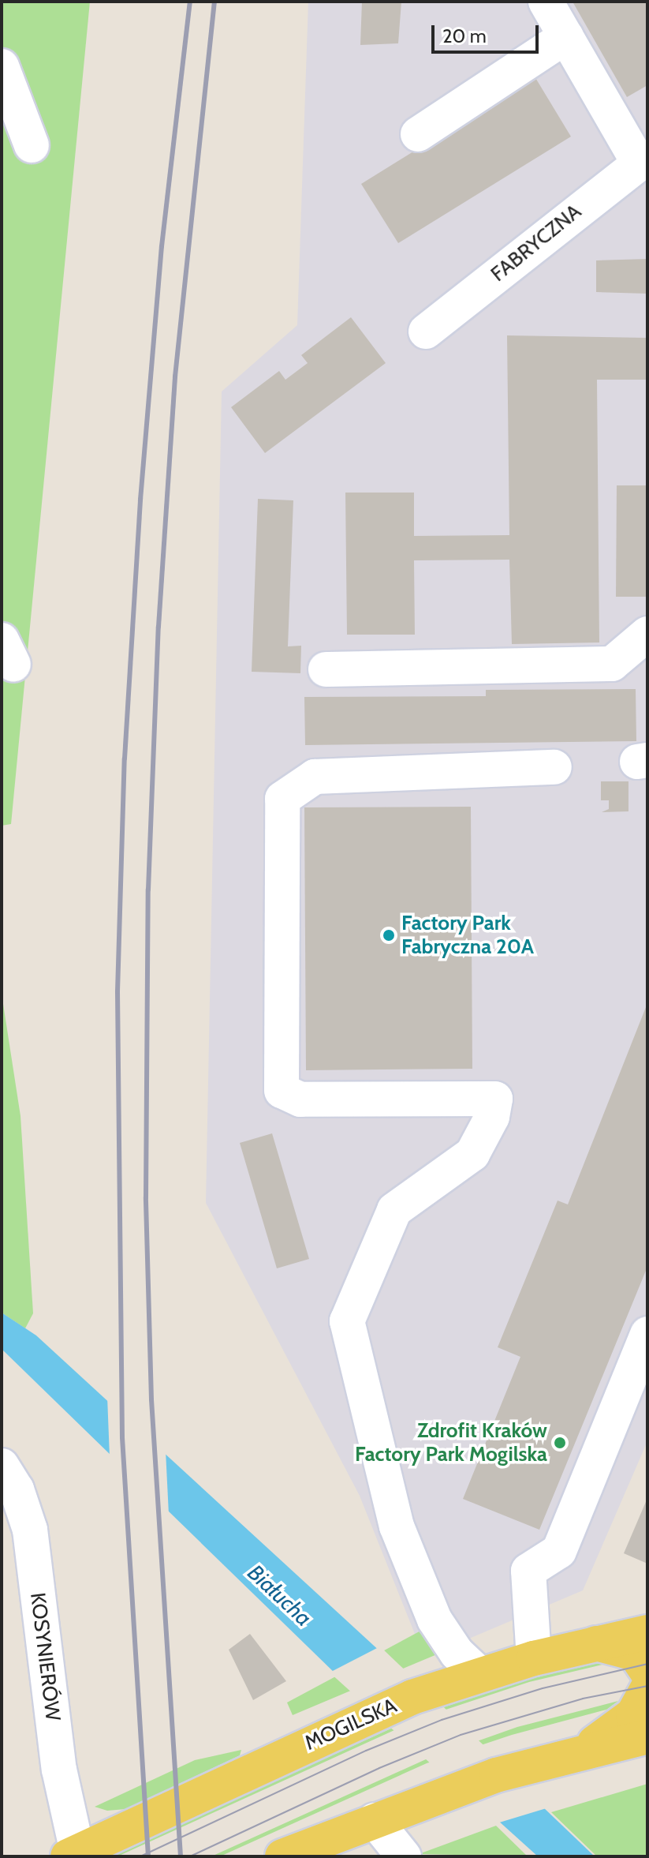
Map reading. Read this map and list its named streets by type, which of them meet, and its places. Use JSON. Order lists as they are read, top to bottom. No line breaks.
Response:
{"streets":{"main road":["MOGILSKA"],"street":["FABRYCZNA","KOSYNIERÓW"]},"crossings":[["KOSYNIERÓW","MOGILSKA"]],"water":["Białucha"],"places":["Factory Park Fabryczna 20A","Zdrofit Kraków Factory Park Mogilska"],"scale_bar":"20 m"}
